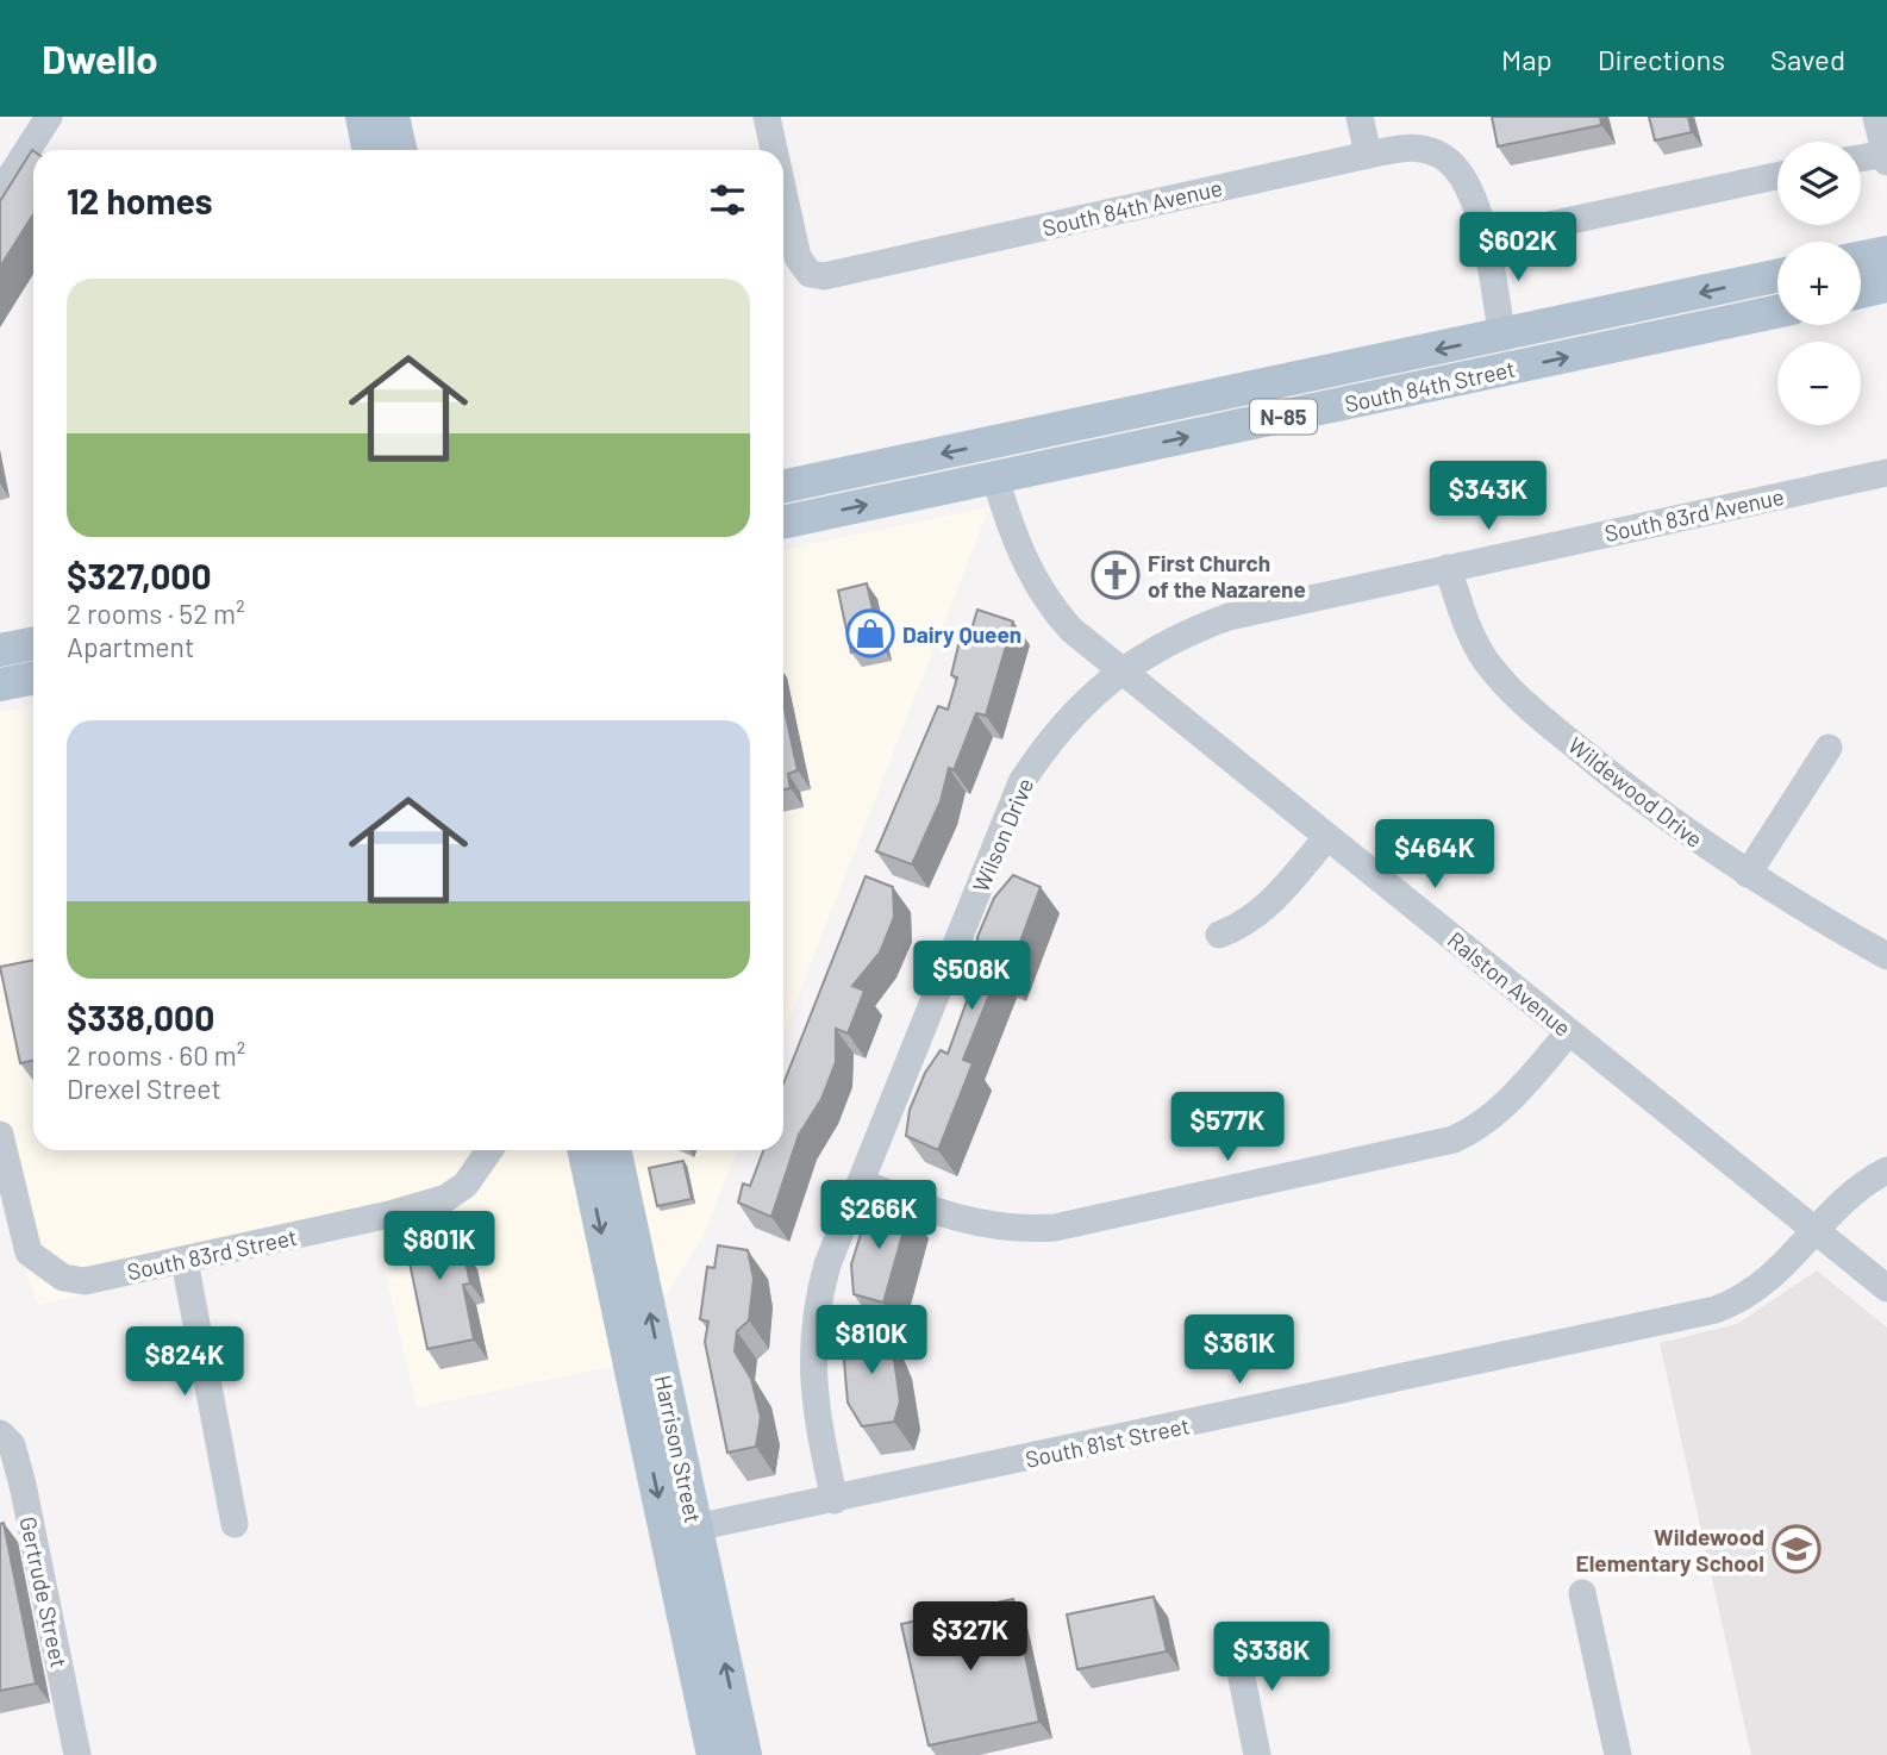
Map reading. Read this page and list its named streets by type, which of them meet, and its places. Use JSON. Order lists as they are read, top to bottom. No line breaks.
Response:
{"streets":{"main road":["South 84th Street","N-85","Harrison Street"],"street":["South 84th Avenue","South 83rd Avenue","Wildewood Drive","Wilson Drive","Ralston Avenue","South 83rd Street","South 81st Street","Gertrude Street"]},"crossings":[["South 84th Street","Ralston Avenue"],["South 83rd Avenue","Wildewood Drive"],["South 83rd Avenue","Wilson Drive"],["South 83rd Avenue","Ralston Avenue"],["Wilson Drive","Ralston Avenue"],["Wilson Drive","South 81st Street"],["Ralston Avenue","South 81st Street"],["South 81st Street","Harrison Street"]],"places":{"church":["First Church of the Nazarene"],"shop":["Dairy Queen"],"school or university":["Wildewood Elementary School"]},"page":{"header":"Dwello","nav":["Map","Directions","Saved"],"map_buttons":["+","−"],"heading":"12 homes","price":["$602K","$343K","$464K","$508K","$577K","$266K","$801K","$810K","$361K","$824K","$327K","$338K"],"list":[{"name":"$327,000","note":"2 rooms · 52 m² · Apartment"},{"name":"$338,000","note":"2 rooms · 60 m² · Drexel Street"}]}}
